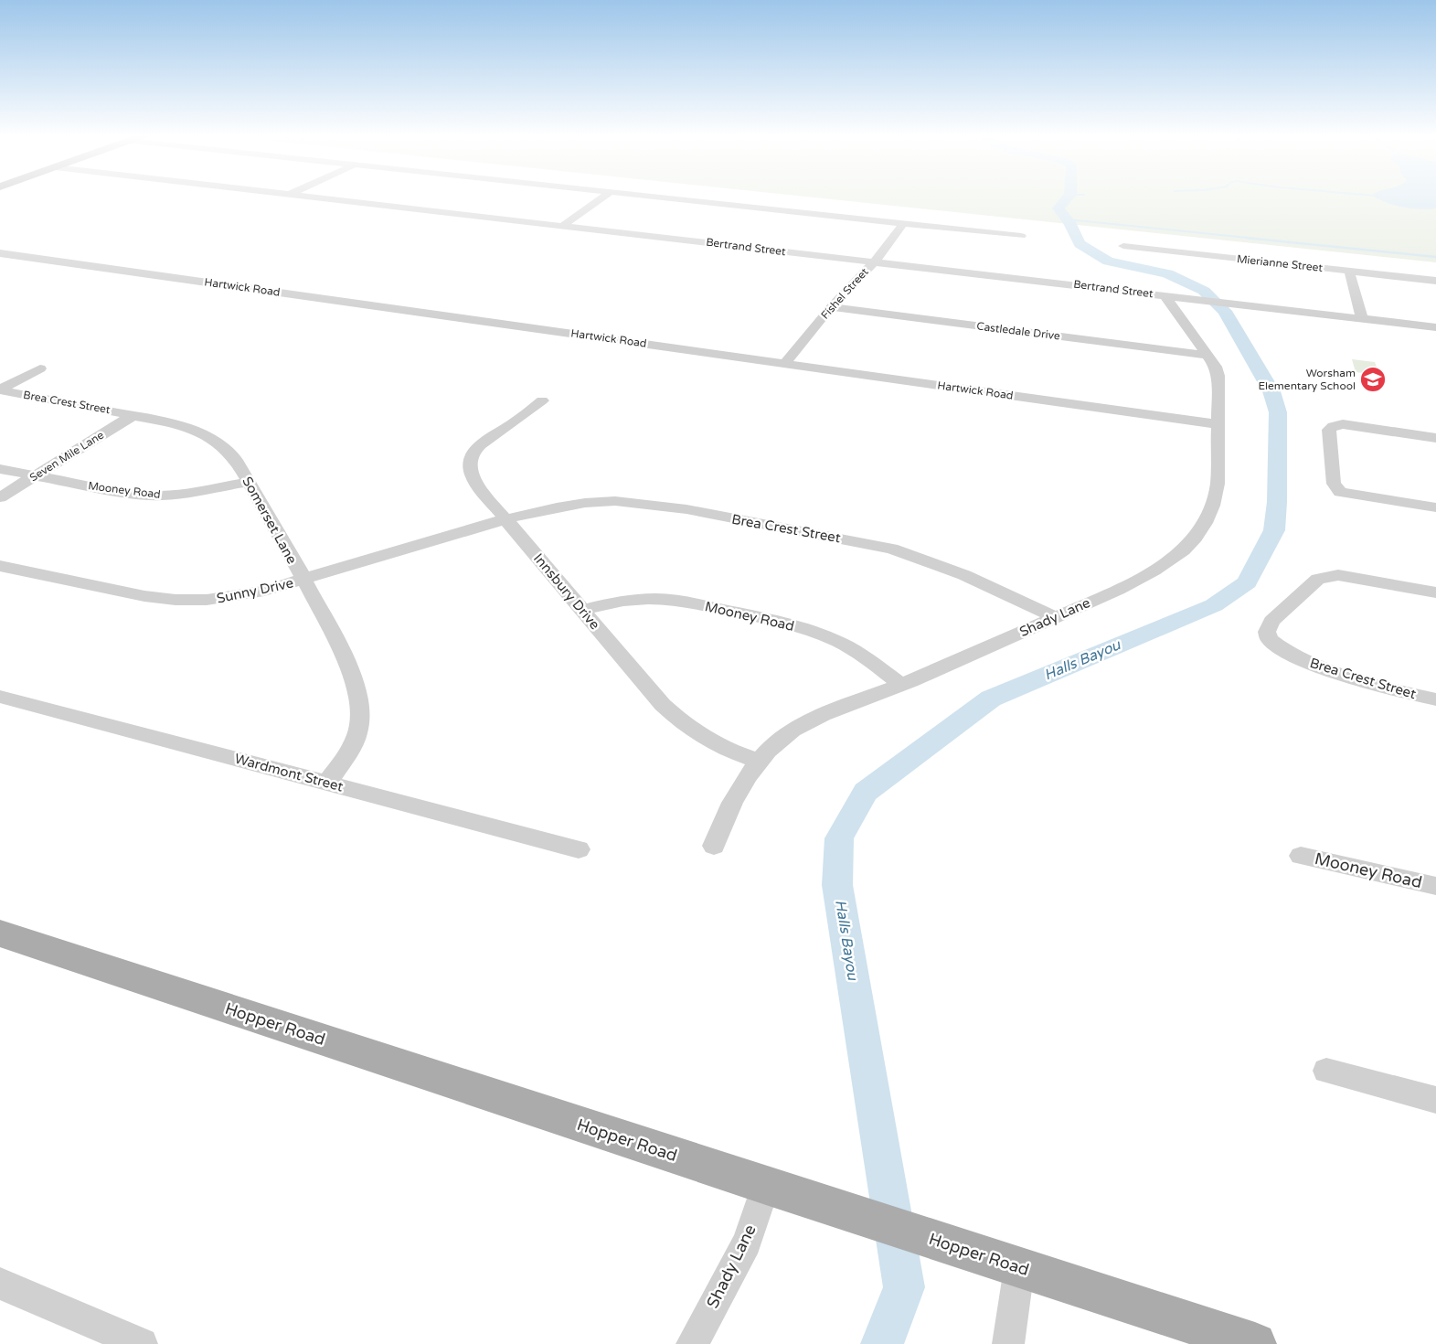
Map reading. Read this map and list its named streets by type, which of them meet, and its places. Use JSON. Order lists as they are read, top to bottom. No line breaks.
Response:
{"streets":{"main road":["Hopper Road"],"street":["Bertrand Street","Mierianne Street","Hartwick Road","Fishel Street","Castledale Drive","Brea Crest Street","Seven Mile Lane","Mooney Road","Somerset Lane","Sunny Drive","Innsbury Drive","Shady Lane","Wardmont Street"]},"crossings":[["Bertrand Street","Fishel Street"],["Bertrand Street","Shady Lane"],["Hartwick Road","Fishel Street"],["Hartwick Road","Shady Lane"],["Fishel Street","Castledale Drive"],["Castledale Drive","Shady Lane"],["Brea Crest Street","Seven Mile Lane"],["Brea Crest Street","Somerset Lane"],["Brea Crest Street","Sunny Drive"],["Brea Crest Street","Innsbury Drive"],["Brea Crest Street","Shady Lane"],["Seven Mile Lane","Mooney Road"],["Seven Mile Lane","Somerset Lane"],["Mooney Road","Somerset Lane"],["Mooney Road","Innsbury Drive"],["Mooney Road","Shady Lane"],["Somerset Lane","Sunny Drive"],["Somerset Lane","Wardmont Street"],["Sunny Drive","Innsbury Drive"],["Innsbury Drive","Shady Lane"],["Shady Lane","Hopper Road"]],"water":["Halls Bayou"],"places":{"school or university":["Worsham Elementary School"]}}
